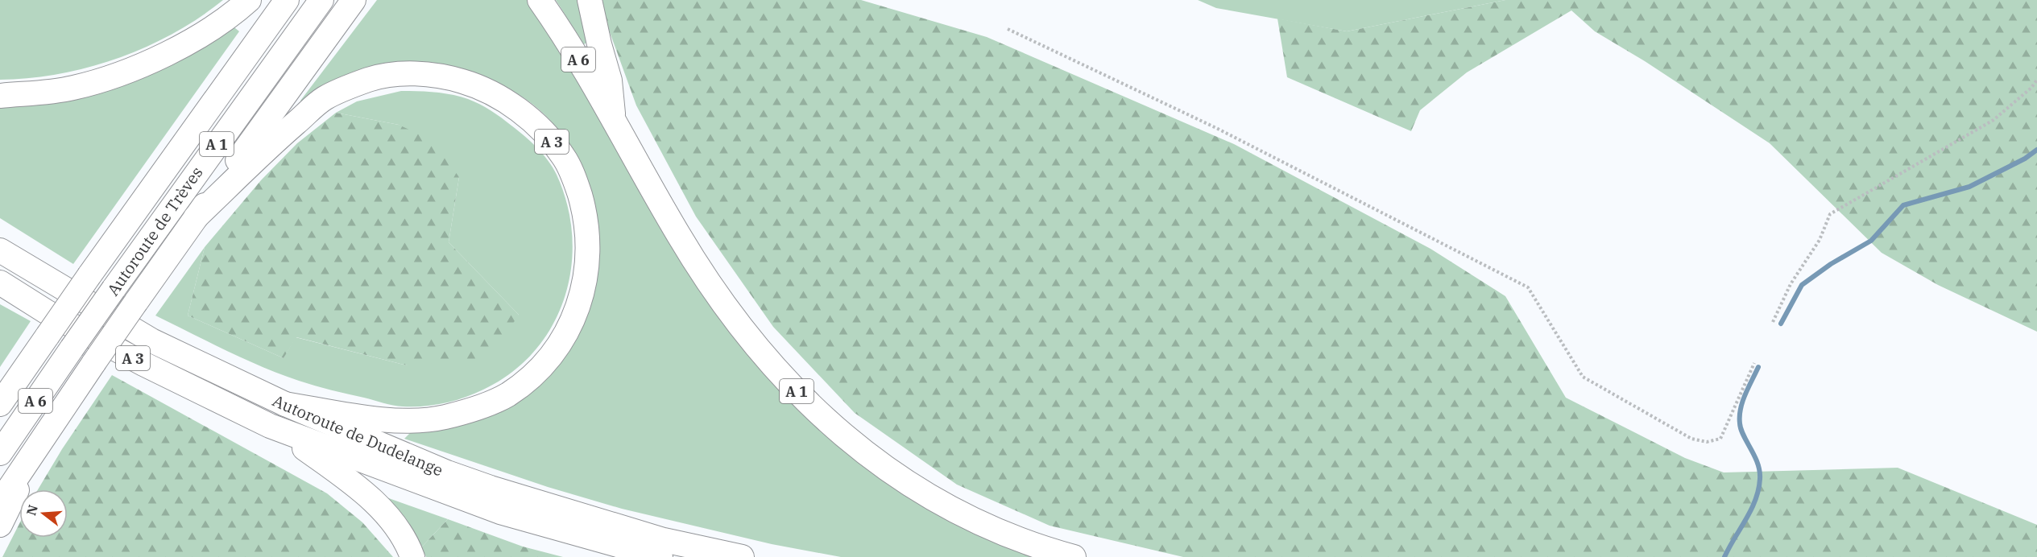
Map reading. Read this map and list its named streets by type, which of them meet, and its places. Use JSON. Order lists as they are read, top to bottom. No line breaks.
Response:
{"streets":{"highway":["A 6","A 3","A 1","Autoroute de Trèves","Autoroute de Dudelange"]},"crossings":[["A 6","A 1"],["A 6","Autoroute de Trèves"],["A 3","A 1"],["A 3","Autoroute de Dudelange"]],"north":"left"}
